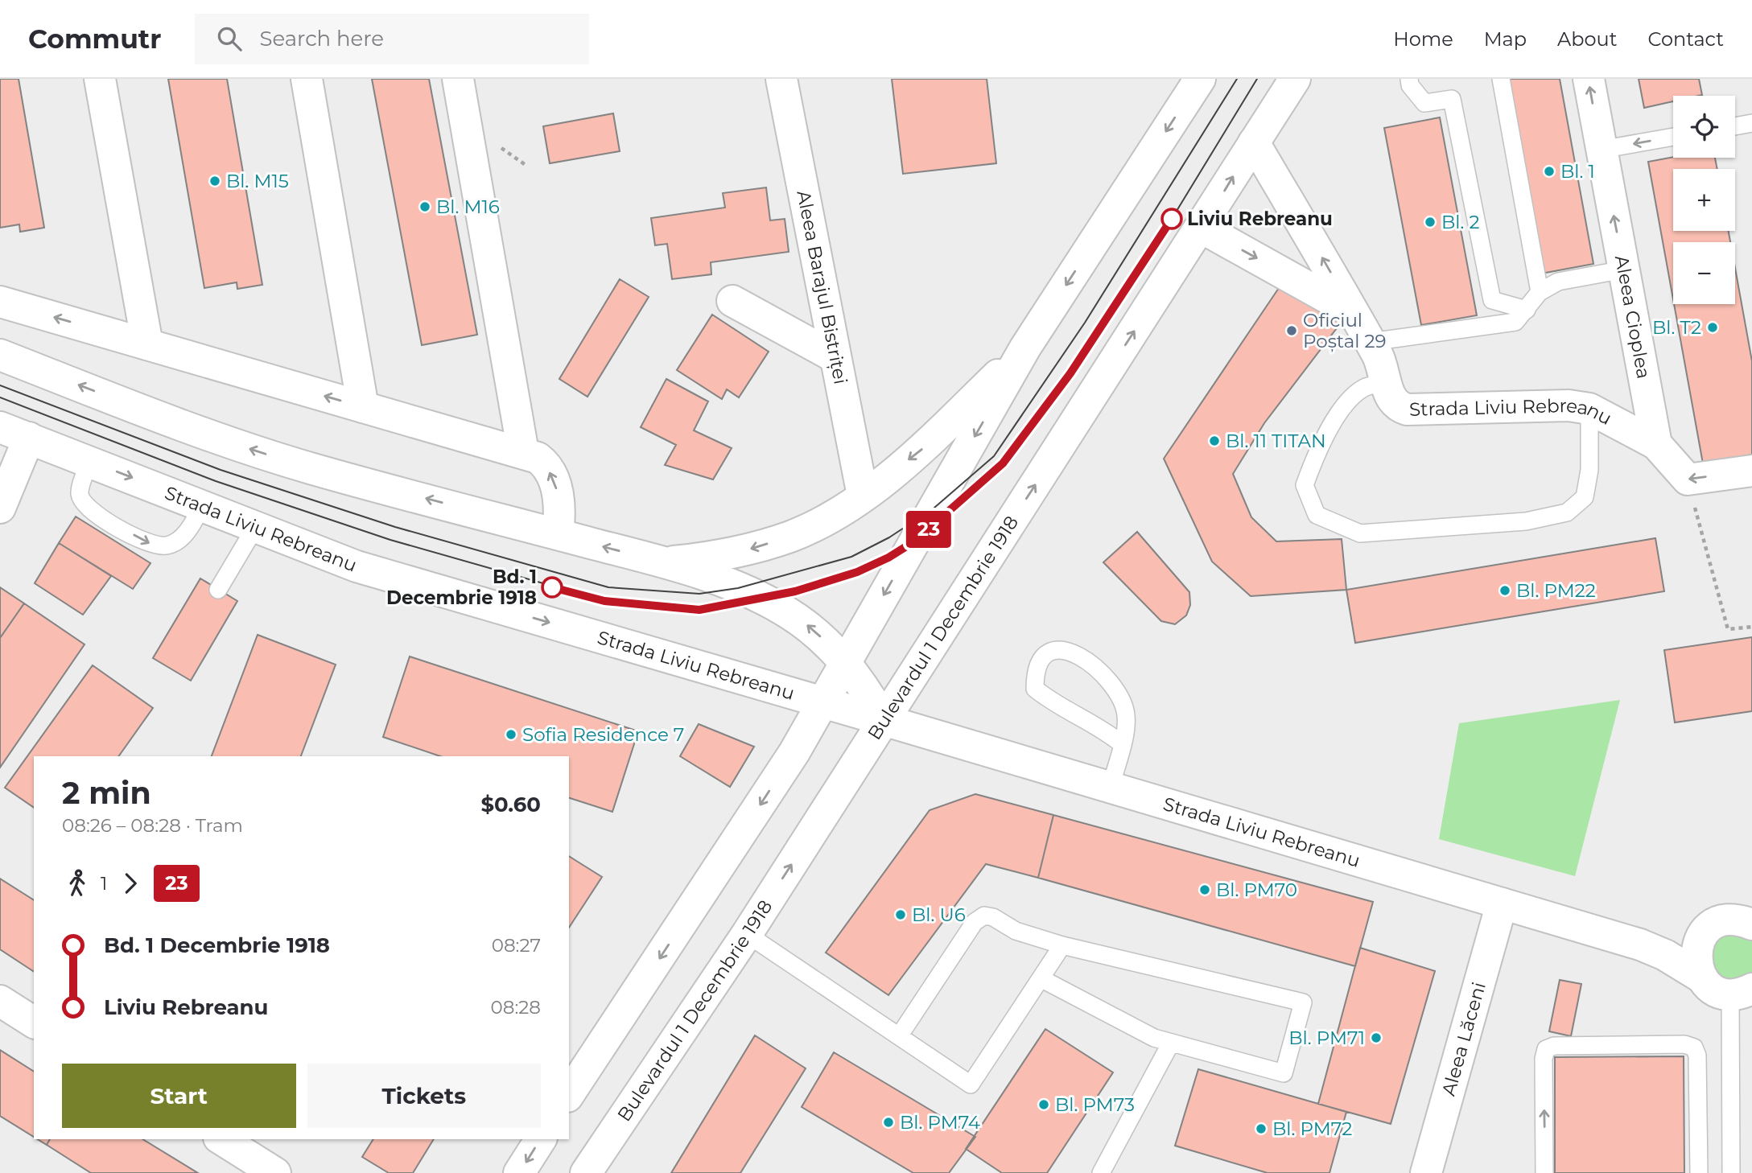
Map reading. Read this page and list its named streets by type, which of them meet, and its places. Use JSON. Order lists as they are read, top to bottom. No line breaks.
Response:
{"streets":{"street":["Aleea Barajul Bistriței","Aleea Cioplea","Strada Liviu Rebreanu","Bulevardul 1 Decembrie 1918","Aleea Lăceni"]},"crossings":[["Aleea Cioplea","Strada Liviu Rebreanu"],["Strada Liviu Rebreanu","Bulevardul 1 Decembrie 1918"],["Strada Liviu Rebreanu","Aleea Lăceni"]],"one_way":["Aleea Cioplea"],"places":["Bl. 1","Bl. M15","Bl. M16","Liviu Rebreanu","Bl. 2","Bl. T2","Oficiul Poștal 29","Bl. 11 TITAN","Bd. 1 Decembrie 1918","Bl. PM22","Sofia Residence 7","Bl. PM70","Bl. U6","Bl. PM71","Bl. PM73","Bl. PM74","Bl. PM72"],"lines":["tram line 23"],"page":{"header":"Commutr","search":"Search here","nav":["Home","Map","About","Contact"],"on_map":"23","map_buttons":["+","−"],"heading":["2 min","08:26 – 08:28 · Tram","$0.60"],"legs":["1","23"],"list":[{"name":"Bd. 1 Decembrie 1918","value":"08:27"},{"name":"Liviu Rebreanu","value":"08:28"}],"buttons":["Start","Tickets"]}}
